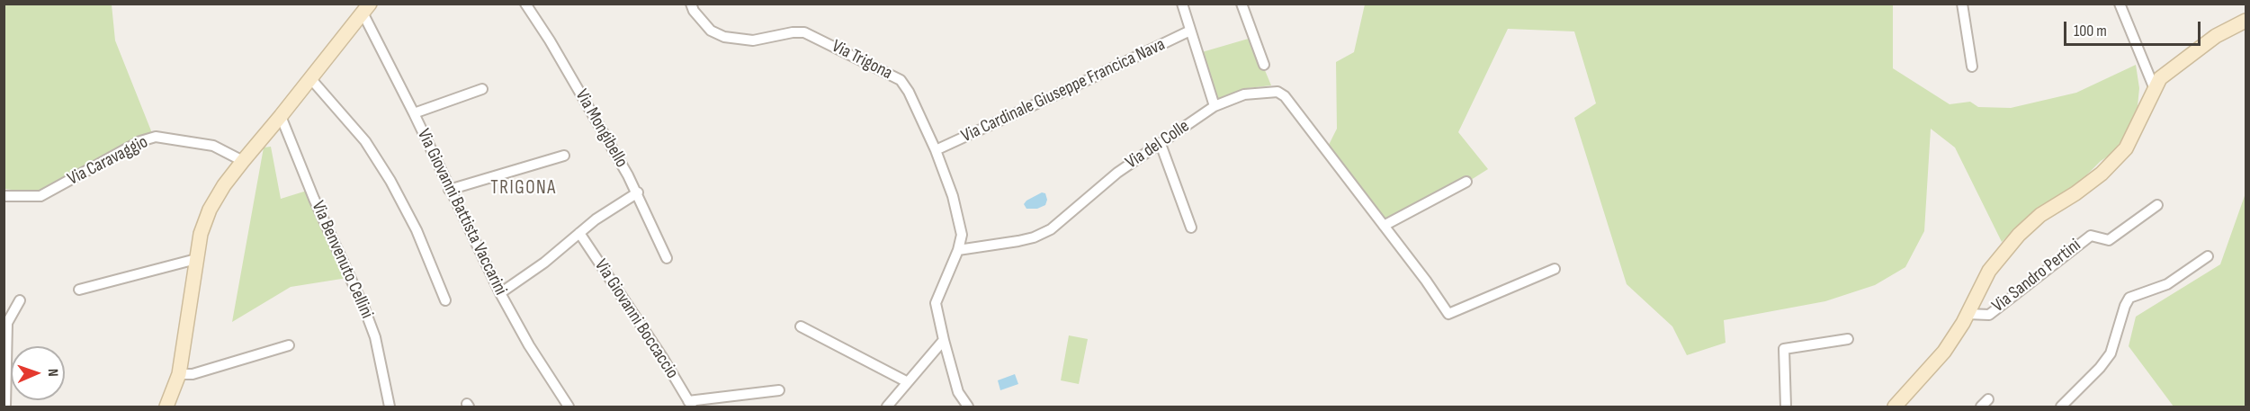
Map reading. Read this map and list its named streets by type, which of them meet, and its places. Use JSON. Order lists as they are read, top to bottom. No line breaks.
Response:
{"streets":{"street":["Via Trigona","Via Cardinale Giuseppe Francica Nava","Via Mongibello","Via del Colle","Via Caravaggio","Via Giovanni Battista Vaccarini","Via Benvenuto Cellini","Via Sandro Pertini","Via Giovanni Boccaccio"]},"crossings":[["Via Trigona","Via Cardinale Giuseppe Francica Nava"],["Via Trigona","Via del Colle"]],"districts":["TRIGONA"],"scale_bar":"100 m","north":"right"}
